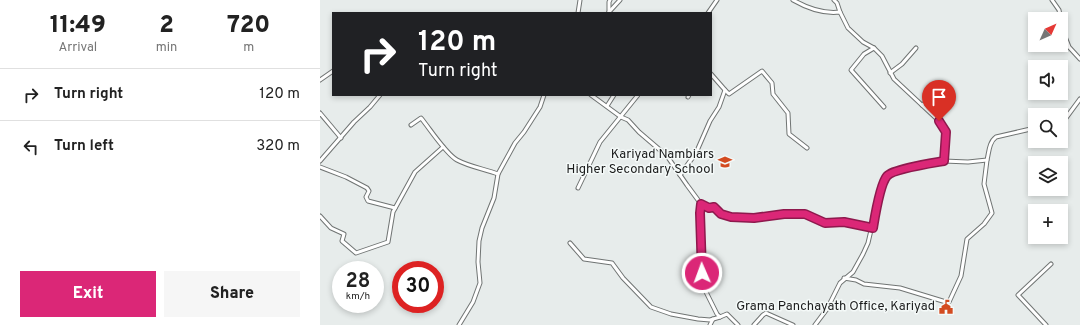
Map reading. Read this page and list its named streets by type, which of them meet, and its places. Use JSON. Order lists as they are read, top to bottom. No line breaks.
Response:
{"places":{"school or university":["Kariyad Nambiars Higher Secondary School"],"public building":["Grama Panchayath Office, Kariyad"]},"north":"top right","page":{"eta":["11:49","Arrival","2","min","720","m"],"map_buttons":"+","turn":["120 m","Turn right"],"list":[{"name":"Turn right","value":"120 m"},{"name":"Turn left","value":"320 m"}],"speed":"28 km/h","limit":"30","buttons":["Exit","Share"]}}
